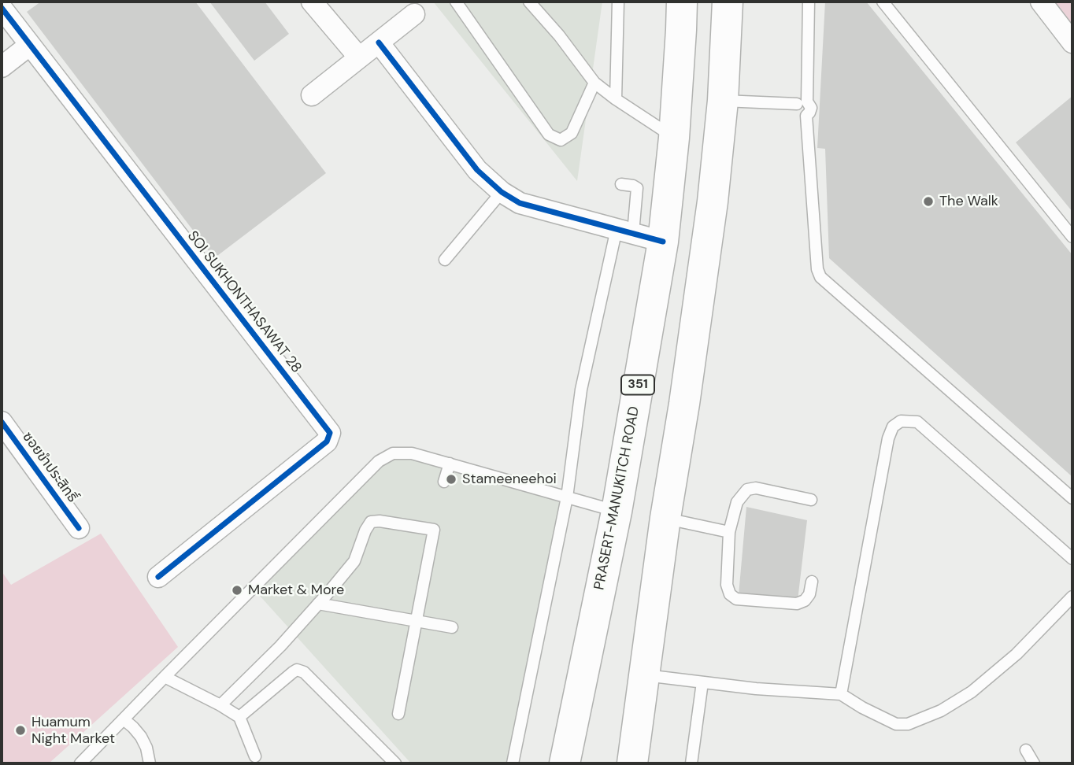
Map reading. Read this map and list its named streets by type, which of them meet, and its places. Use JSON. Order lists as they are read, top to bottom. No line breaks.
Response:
{"streets":{"main road":["351","PRASERT-MANUKITCH ROAD"],"street":["SOI SUKHONTHASAWAT 28","ซอยขำประสิทธิ์"]},"places":["The Walk","Stameeneehoi","Market & More","Huamum Night Market"]}
